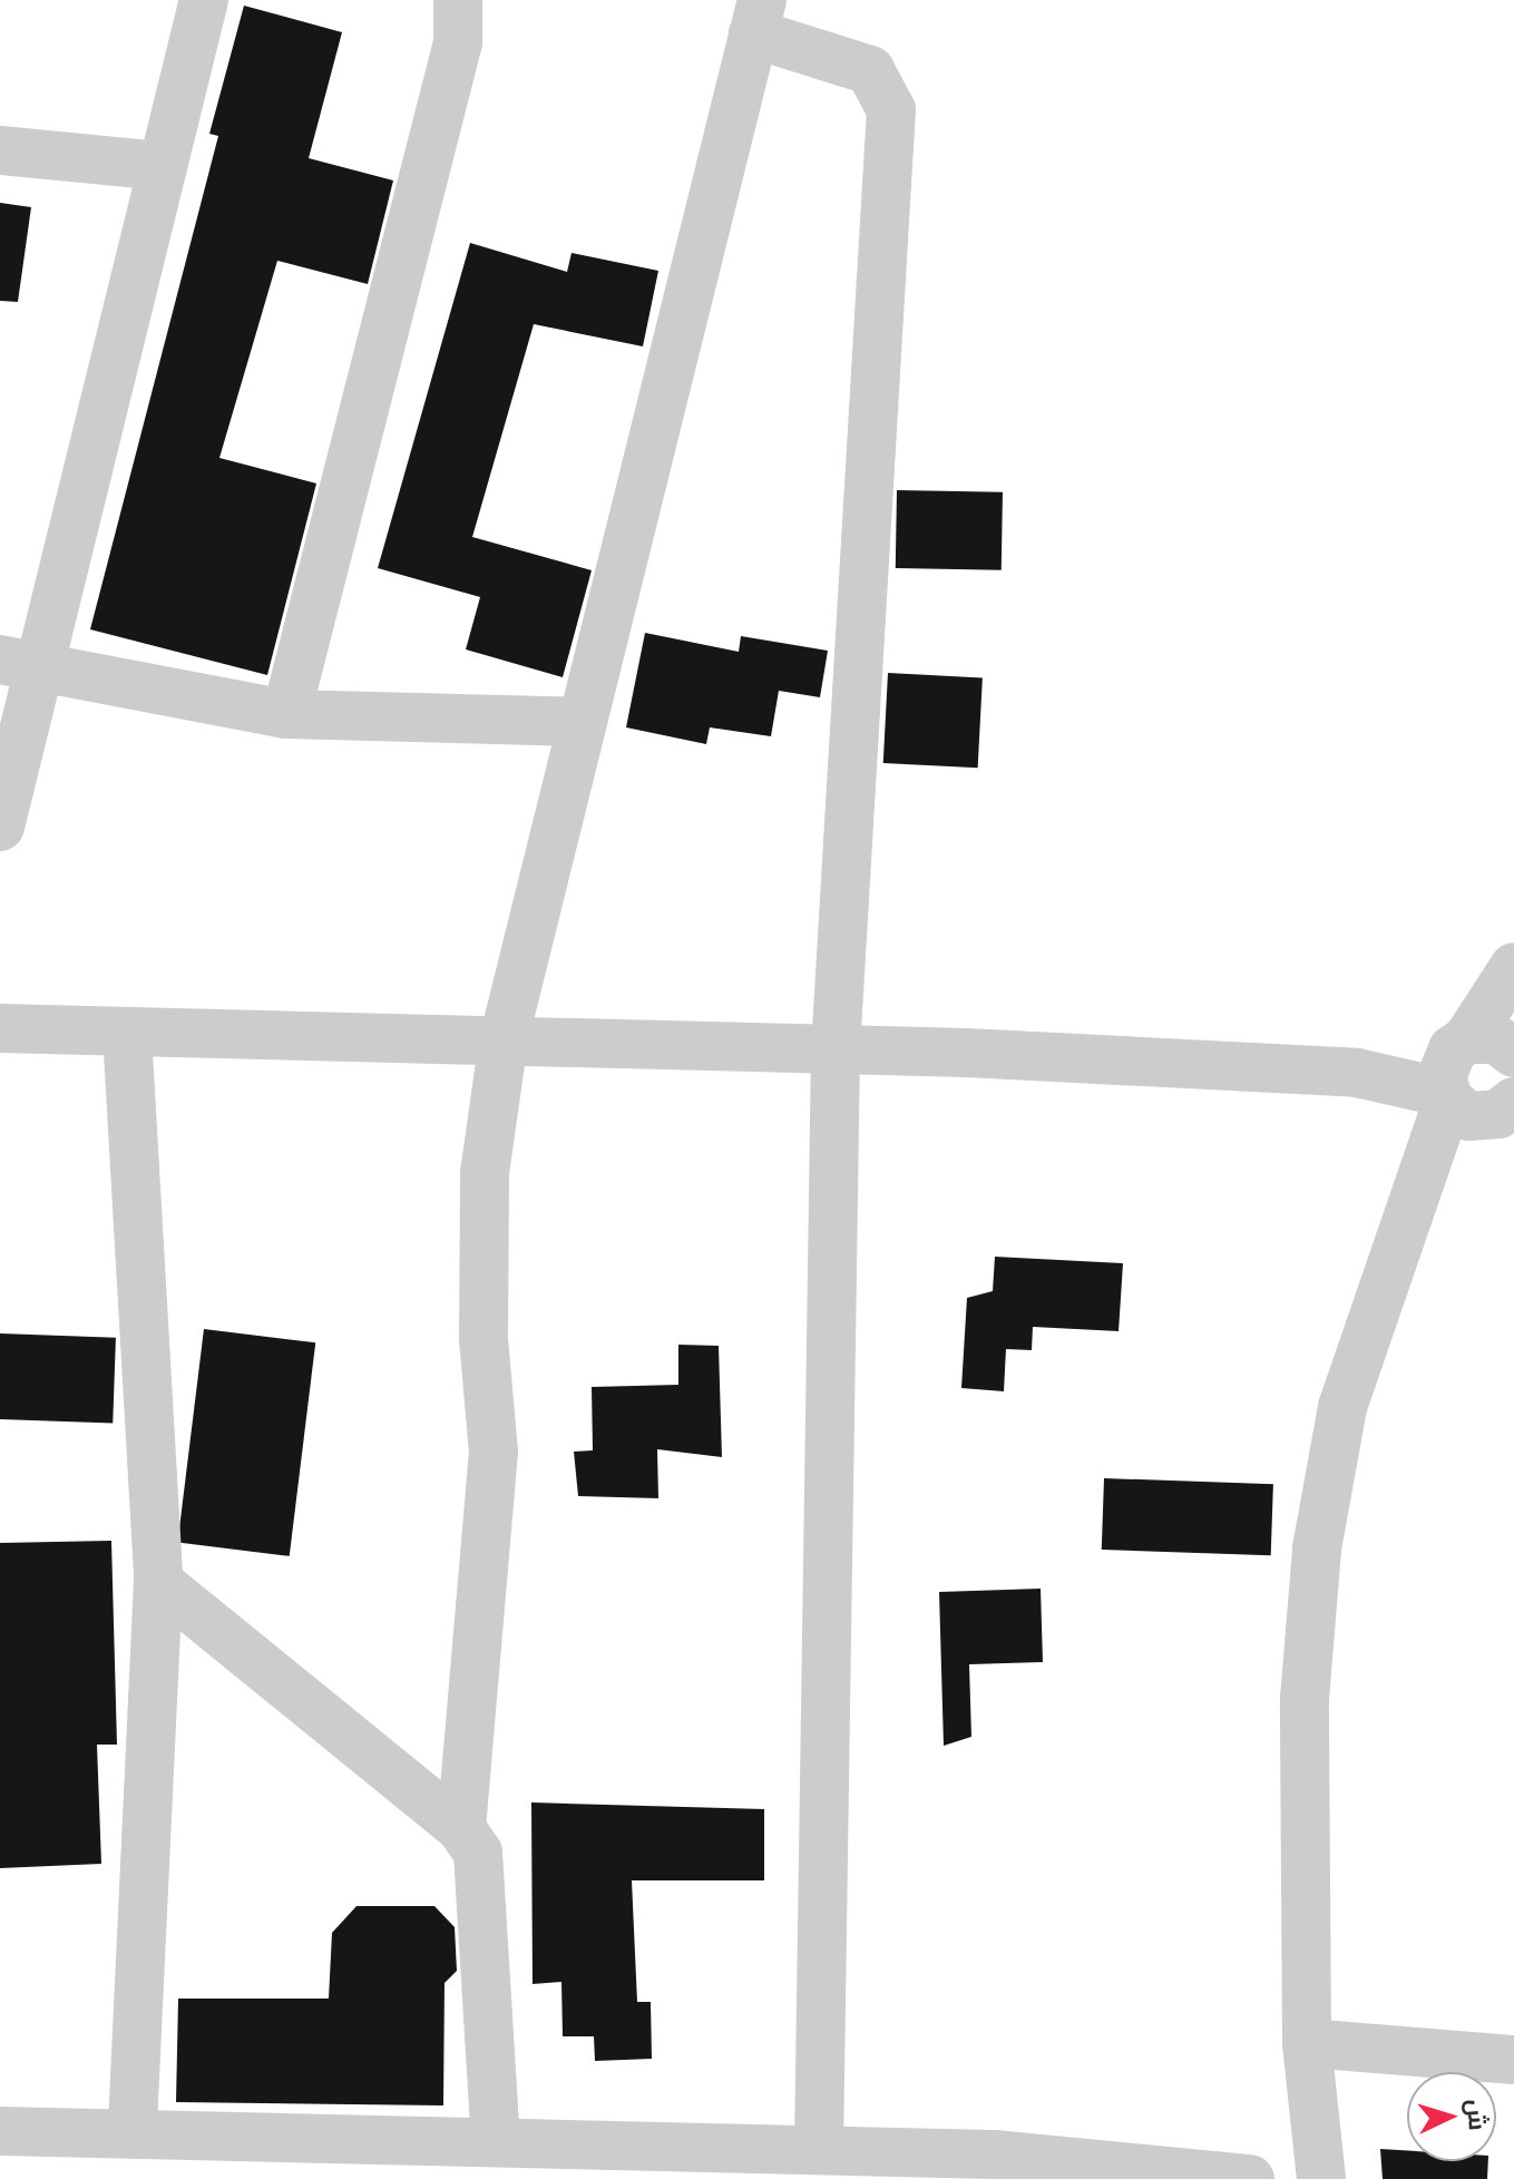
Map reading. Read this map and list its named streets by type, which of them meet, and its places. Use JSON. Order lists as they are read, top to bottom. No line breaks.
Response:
{"north":"right"}
